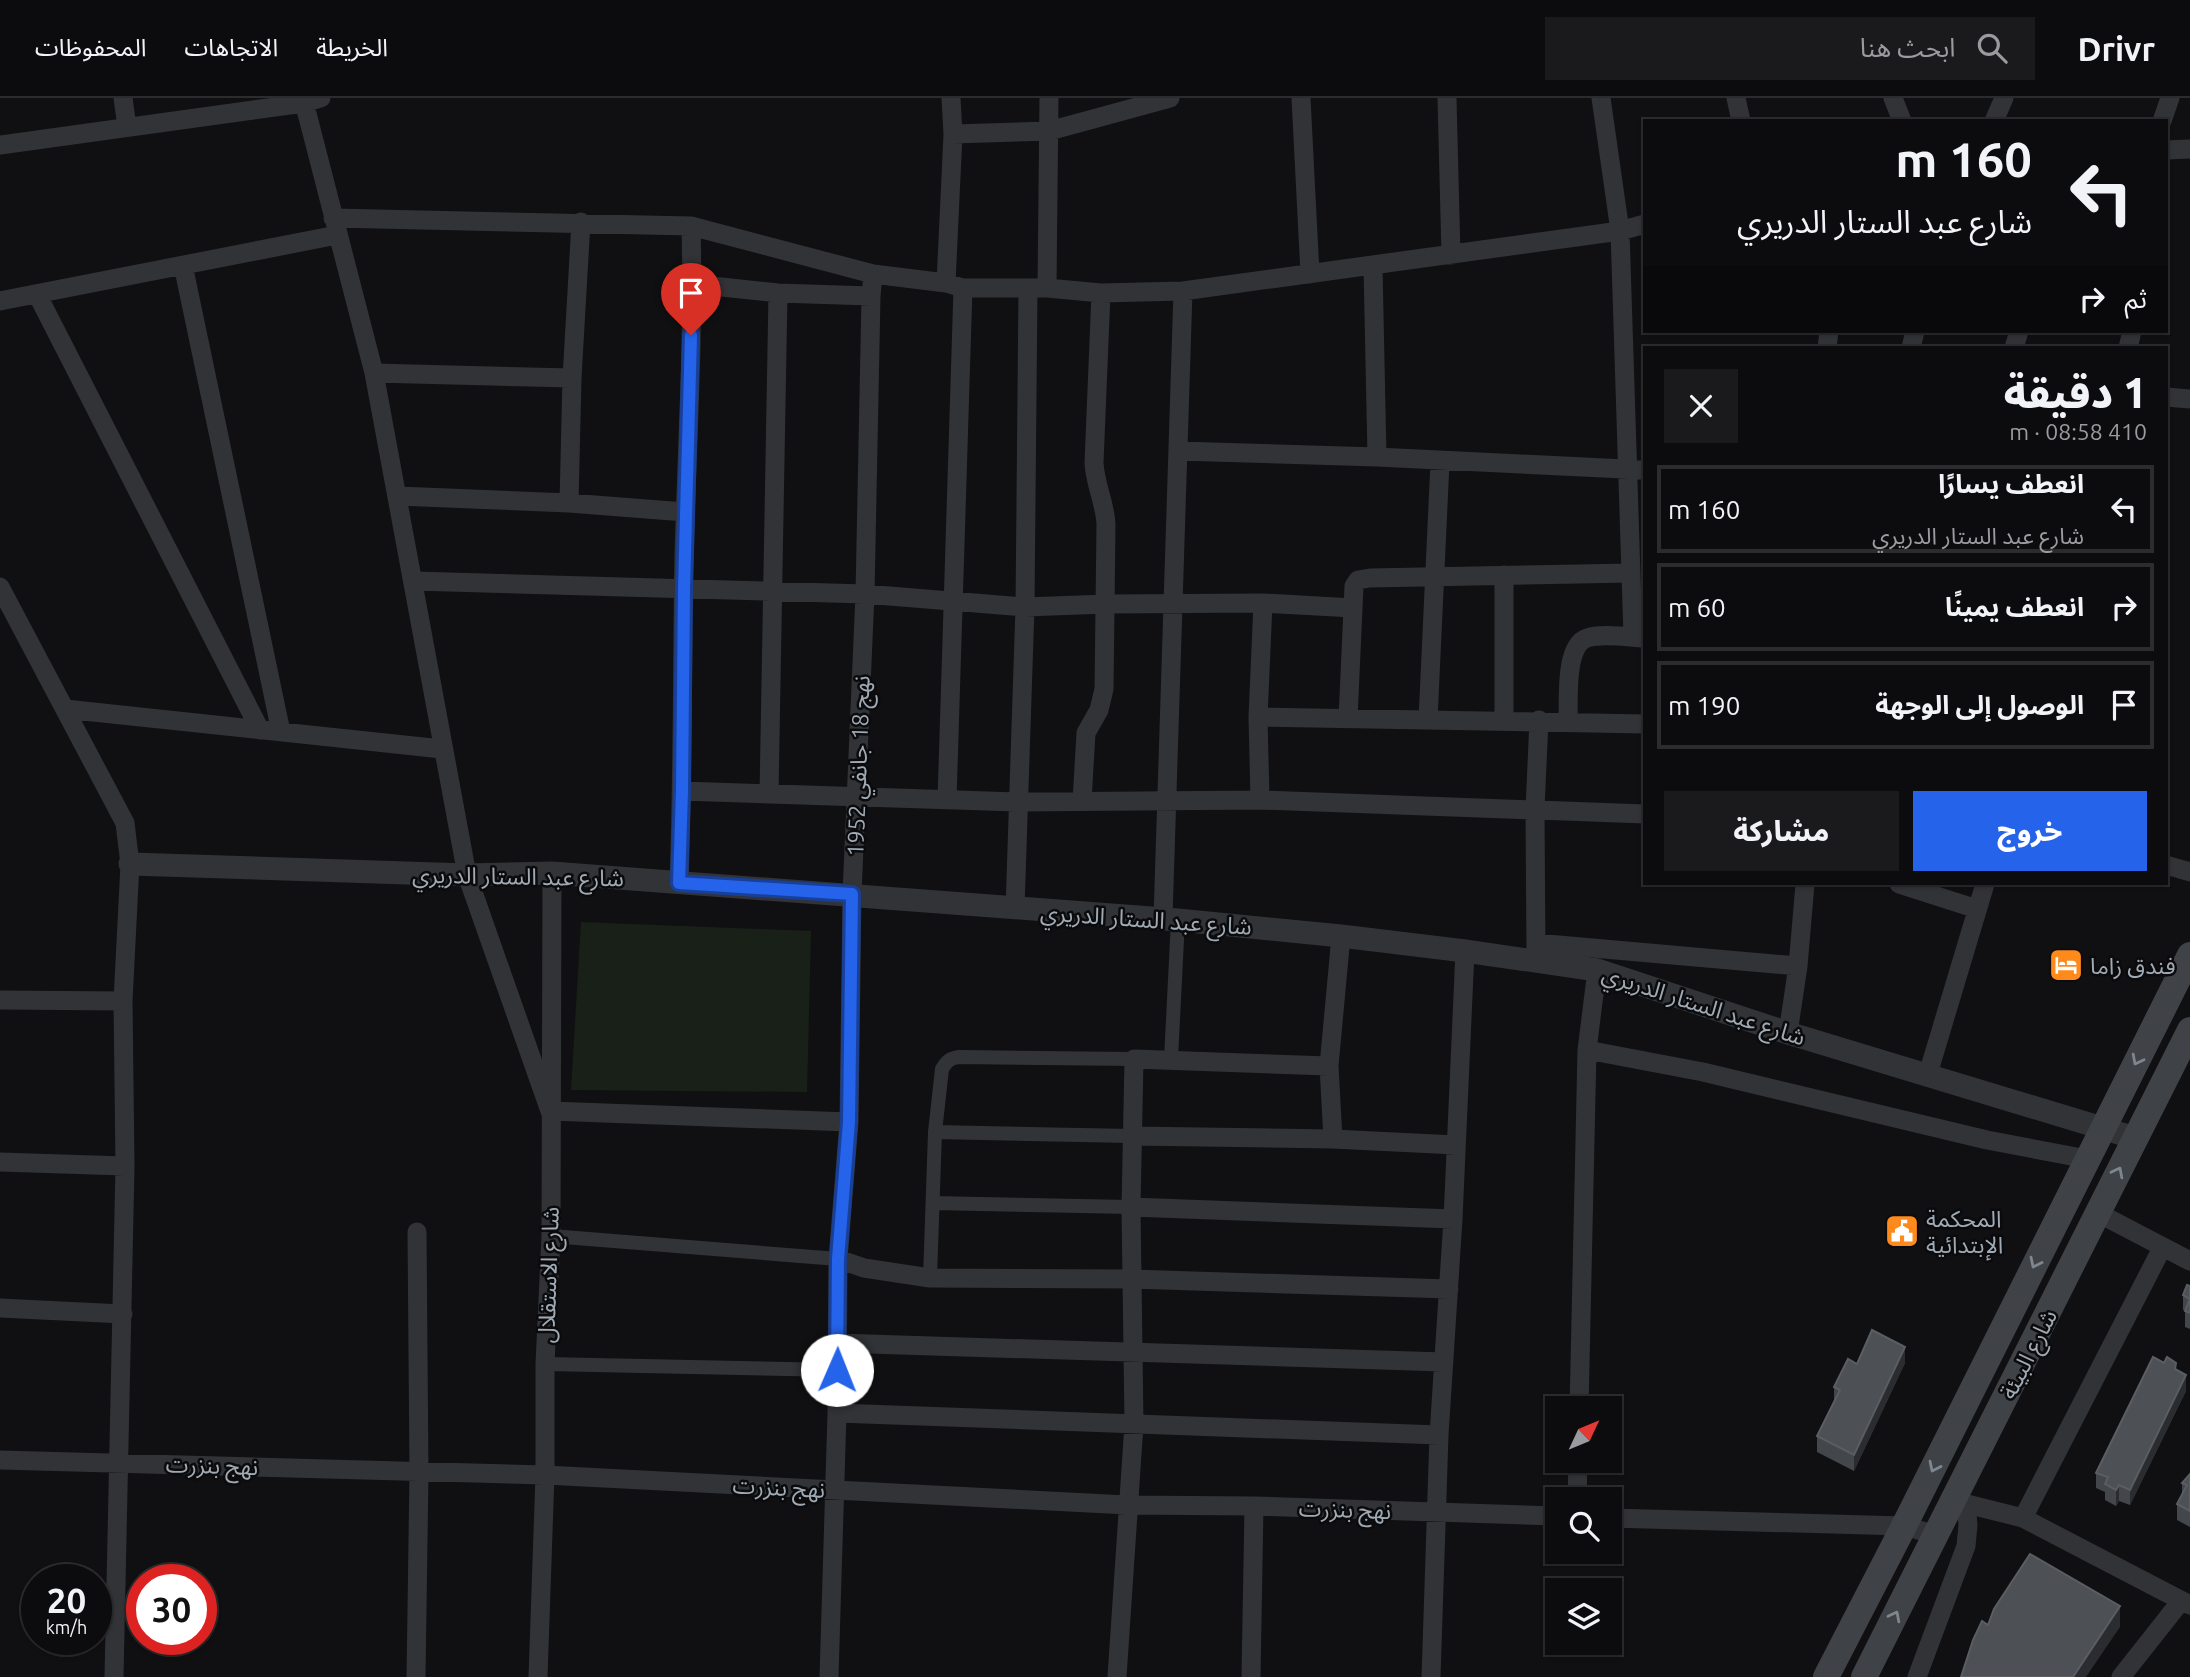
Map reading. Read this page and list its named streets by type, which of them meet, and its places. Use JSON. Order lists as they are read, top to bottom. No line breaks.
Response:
{"streets":{"main road":["شارع البيئة"],"street":["نهج 18 جانفي 1952","شارع عبد الستار الدريري","شارع الاستقلال","نهج بنزرت"]},"crossings":[["نهج 18 جانفي 1952","شارع عبد الستار الدريري"],["نهج 18 جانفي 1952","نهج بنزرت"],["شارع عبد الستار الدريري","شارع الاستقلال"],["شارع عبد الستار الدريري","شارع البيئة"],["شارع الاستقلال","نهج بنزرت"]],"places":{"hotel":["فندق زاما"],"public building":["المحكمة الإبتدائية"]},"north":"top right","page":{"header":"Drivr","search":"ابحث هنا","nav":["الخريطة","الاتجاهات","المحفوظات"],"turn":["160 m","شارع عبد الستار الدريري"],"then":"ثم","heading":["1 دقيقة","410 m · 08:58"],"list":[{"name":"انعطف يسارًا","note":"شارع عبد الستار الدريري","value":"160 m"},{"name":"انعطف يمينًا","value":"60 m"},{"name":"الوصول إلى الوجهة","value":"190 m"}],"buttons":["خروج","مشاركة"],"speed":"20 km/h","limit":"30"}}
